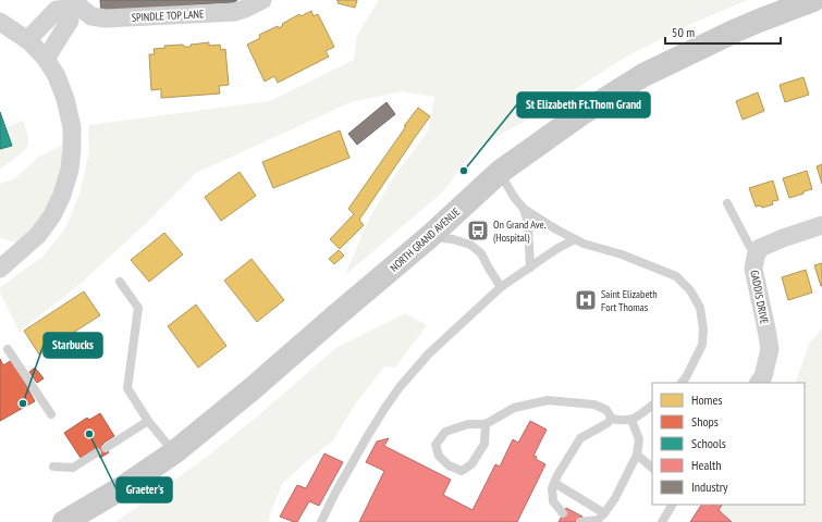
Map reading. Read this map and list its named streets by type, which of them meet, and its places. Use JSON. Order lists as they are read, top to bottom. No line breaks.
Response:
{"streets":{"main road":["NORTH GRAND AVENUE"],"street":["SPINDLE TOP LANE","GADDIS DRIVE"]},"places":{"other":["St Elizabeth Ft.Thom Grand","Starbucks","Graeter's"],"bus stop":["On Grand Ave. (Hospital)"],"hospital":["Saint Elizabeth Fort Thomas"]},"legend":["Homes","Shops","Schools","Health","Industry"],"scale_bar":"50 m"}
